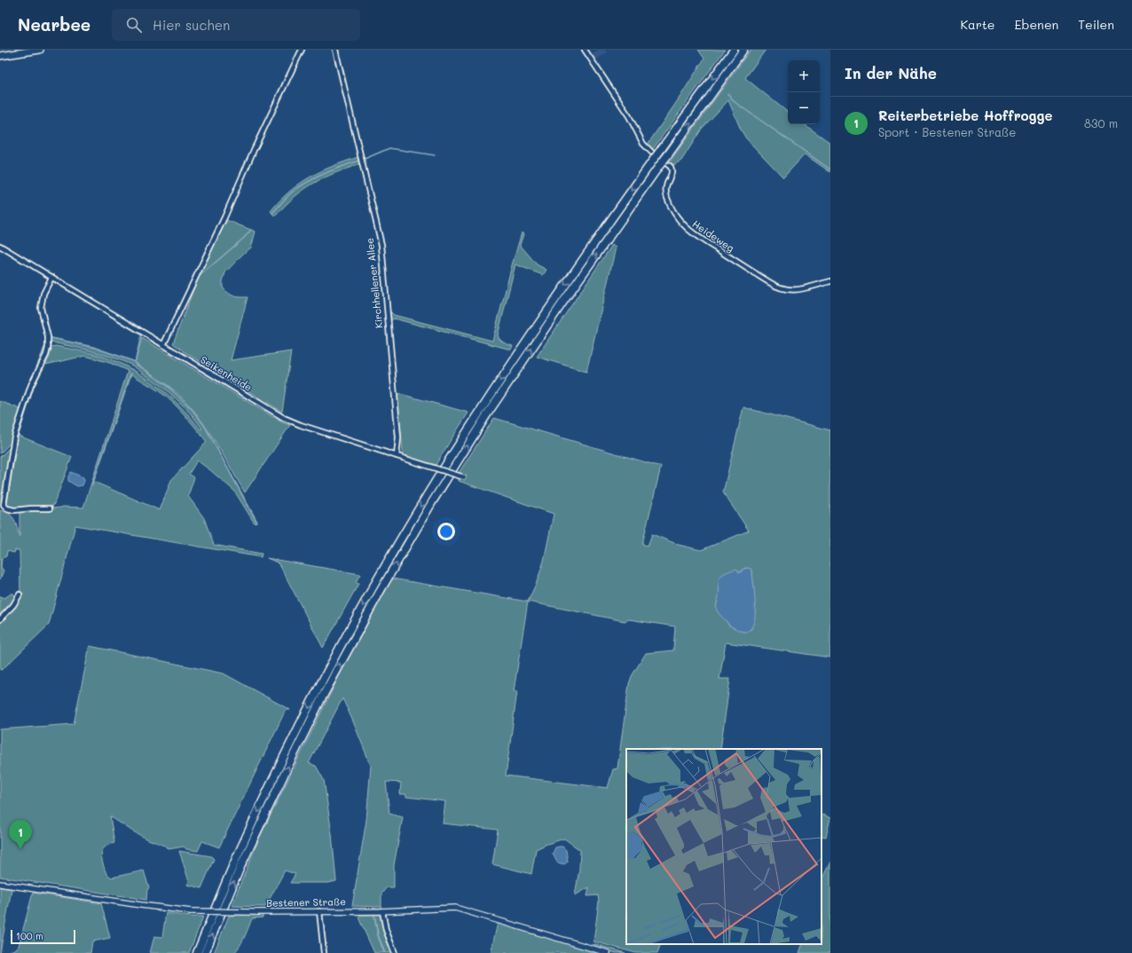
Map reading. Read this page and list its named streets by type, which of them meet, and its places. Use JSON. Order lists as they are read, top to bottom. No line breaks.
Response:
{"streets":{"street":["Heideweg","Kirchhellener Allee","Seikenheide","Bestener Straße"]},"crossings":[["Kirchhellener Allee","Seikenheide"]],"scale_bar":"100 m","page":{"header":"Nearbee","search":"Hier suchen","nav":["Karte","Ebenen","Teilen"],"heading":"In der Nähe","map_buttons":["+","−"],"list":[{"mark":"1","name":"Reiterbetriebe Hoffrogge","note":"Sport · Bestener Straße","value":"830 m"}],"pins":"1","scale":"100 m"}}
